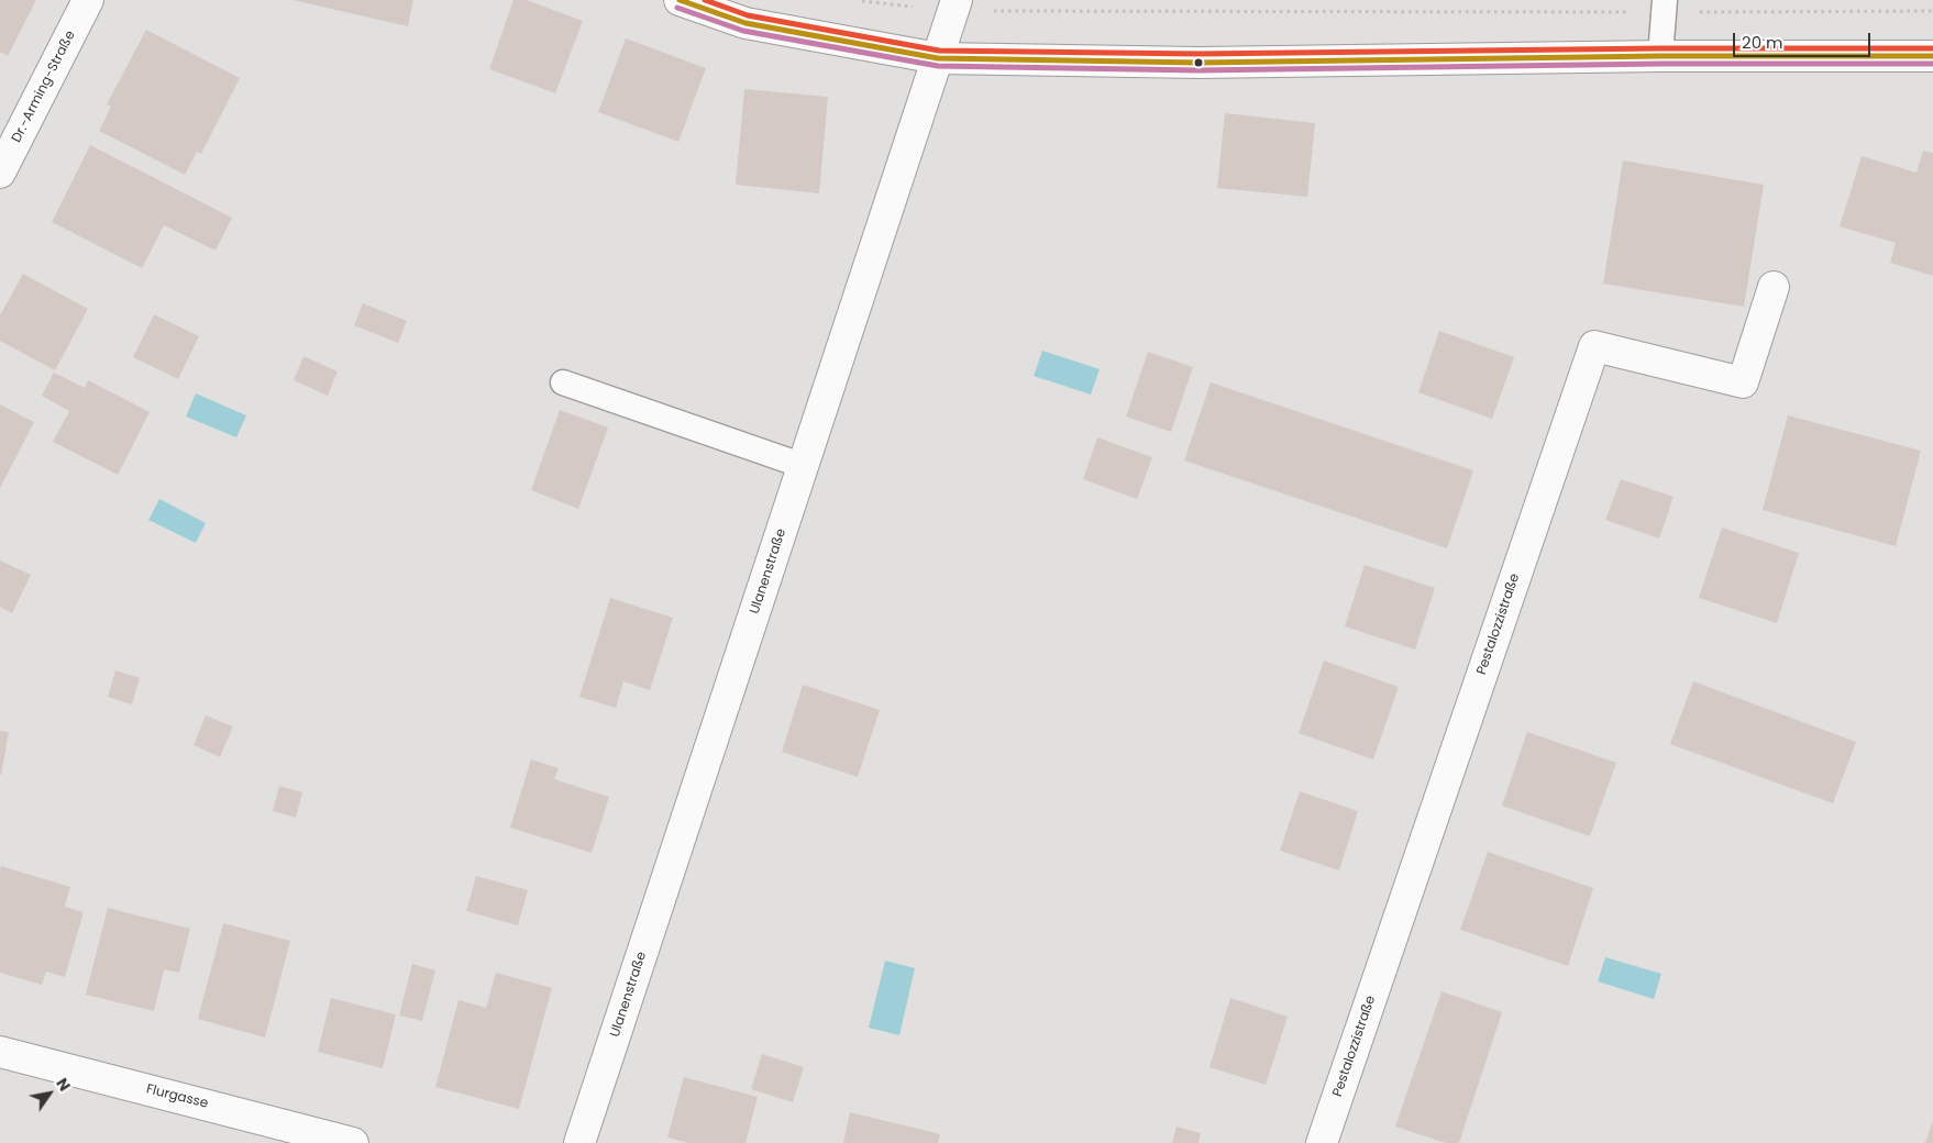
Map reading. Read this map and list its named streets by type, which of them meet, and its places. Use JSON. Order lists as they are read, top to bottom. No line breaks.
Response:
{"streets":{"street":["Dr.-Arming-Straße","Ulanenstraße","Pestalozzistraße","Flurgasse"]},"scale_bar":"20 m","north":"top right"}
